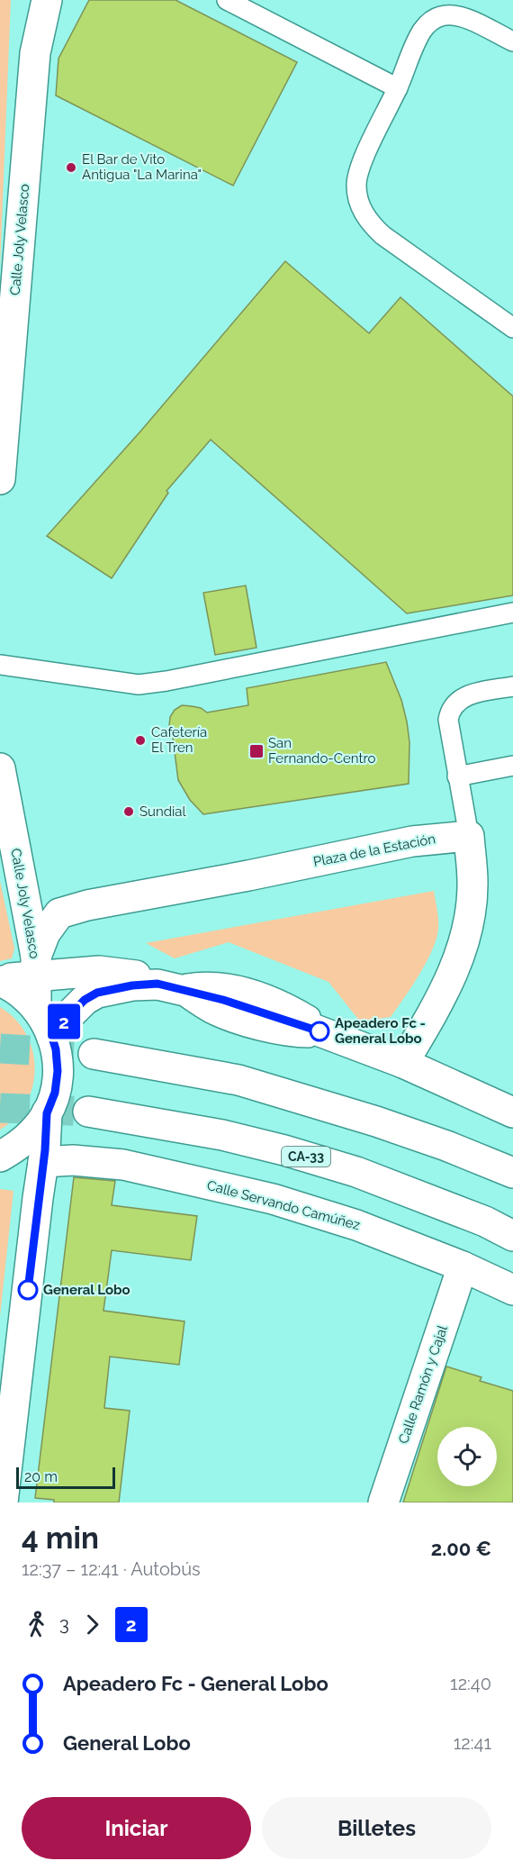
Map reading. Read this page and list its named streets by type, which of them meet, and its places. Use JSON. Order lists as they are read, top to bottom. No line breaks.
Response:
{"streets":{"main road":["Calle Joly Velasco","Plaza de la Estación","CA-33","Calle Servando Camúñez","Calle Ramón y Cajal"]},"crossings":[["Calle Joly Velasco","Plaza de la Estación"],["Calle Servando Camúñez","Calle Ramón y Cajal"]],"places":{"other":["El Bar de Vito Antigua \"La Marina\"","Cafetería El Tren","Sundial","Apeadero Fc - General Lobo","General Lobo"],"transit":["San Fernando-Centro"]},"lines":["bus line 2"],"scale_bar":"20 m","page":{"on_map":"2","scale":"20 m","heading":["4 min","12:37 – 12:41 · Autobús","2.00 €"],"legs":["3","2"],"list":[{"name":"Apeadero Fc - General Lobo","value":"12:40"},{"name":"General Lobo","value":"12:41"}],"buttons":["Iniciar","Billetes"]}}
